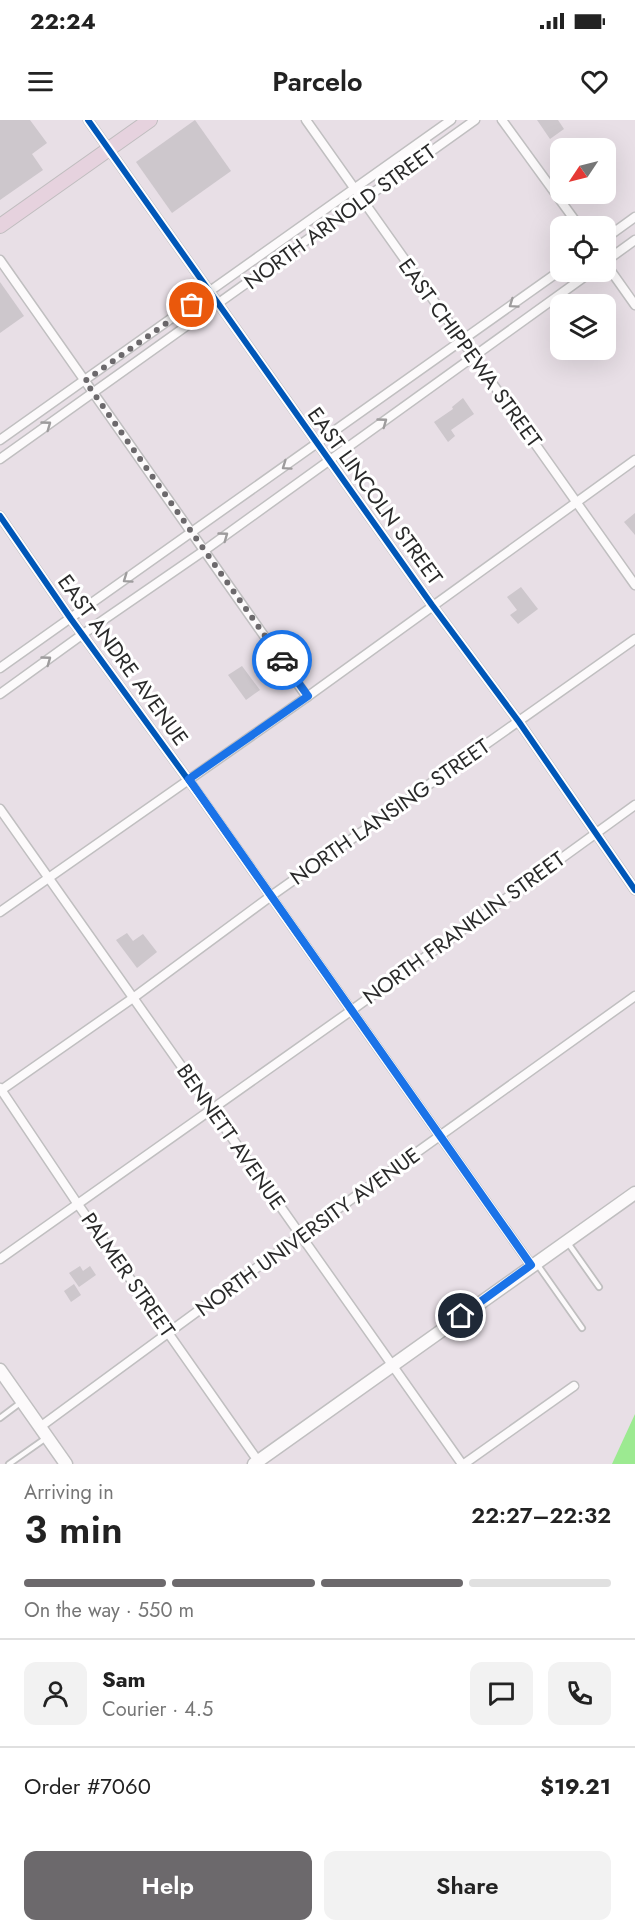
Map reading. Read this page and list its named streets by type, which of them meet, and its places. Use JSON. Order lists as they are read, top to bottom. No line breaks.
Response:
{"streets":{"street":["NORTH ARNOLD STREET","EAST CHIPPEWA STREET","EAST LINCOLN STREET","EAST ANDRE AVENUE","NORTH LANSING STREET","NORTH FRANKLIN STREET","BENNETT AVENUE","NORTH UNIVERSITY AVENUE","PALMER STREET"]},"crossings":[["NORTH ARNOLD STREET","EAST CHIPPEWA STREET"],["NORTH ARNOLD STREET","EAST LINCOLN STREET"],["EAST LINCOLN STREET","NORTH LANSING STREET"],["EAST LINCOLN STREET","NORTH FRANKLIN STREET"],["EAST ANDRE AVENUE","NORTH LANSING STREET"],["EAST ANDRE AVENUE","NORTH FRANKLIN STREET"],["EAST ANDRE AVENUE","NORTH UNIVERSITY AVENUE"],["NORTH LANSING STREET","BENNETT AVENUE"],["NORTH LANSING STREET","PALMER STREET"],["NORTH FRANKLIN STREET","BENNETT AVENUE"],["NORTH FRANKLIN STREET","PALMER STREET"],["BENNETT AVENUE","NORTH UNIVERSITY AVENUE"],["NORTH UNIVERSITY AVENUE","PALMER STREET"]],"north":"bottom left","page":{"status":"22:24","header":"Parcelo","heading":["3 min","Arriving in","22:27–22:32"],"panel":["Sam","Courier · 4.5","Order #7060","$19.21"],"bar":"On the way · 550 m","buttons":["Help","Share"]}}
